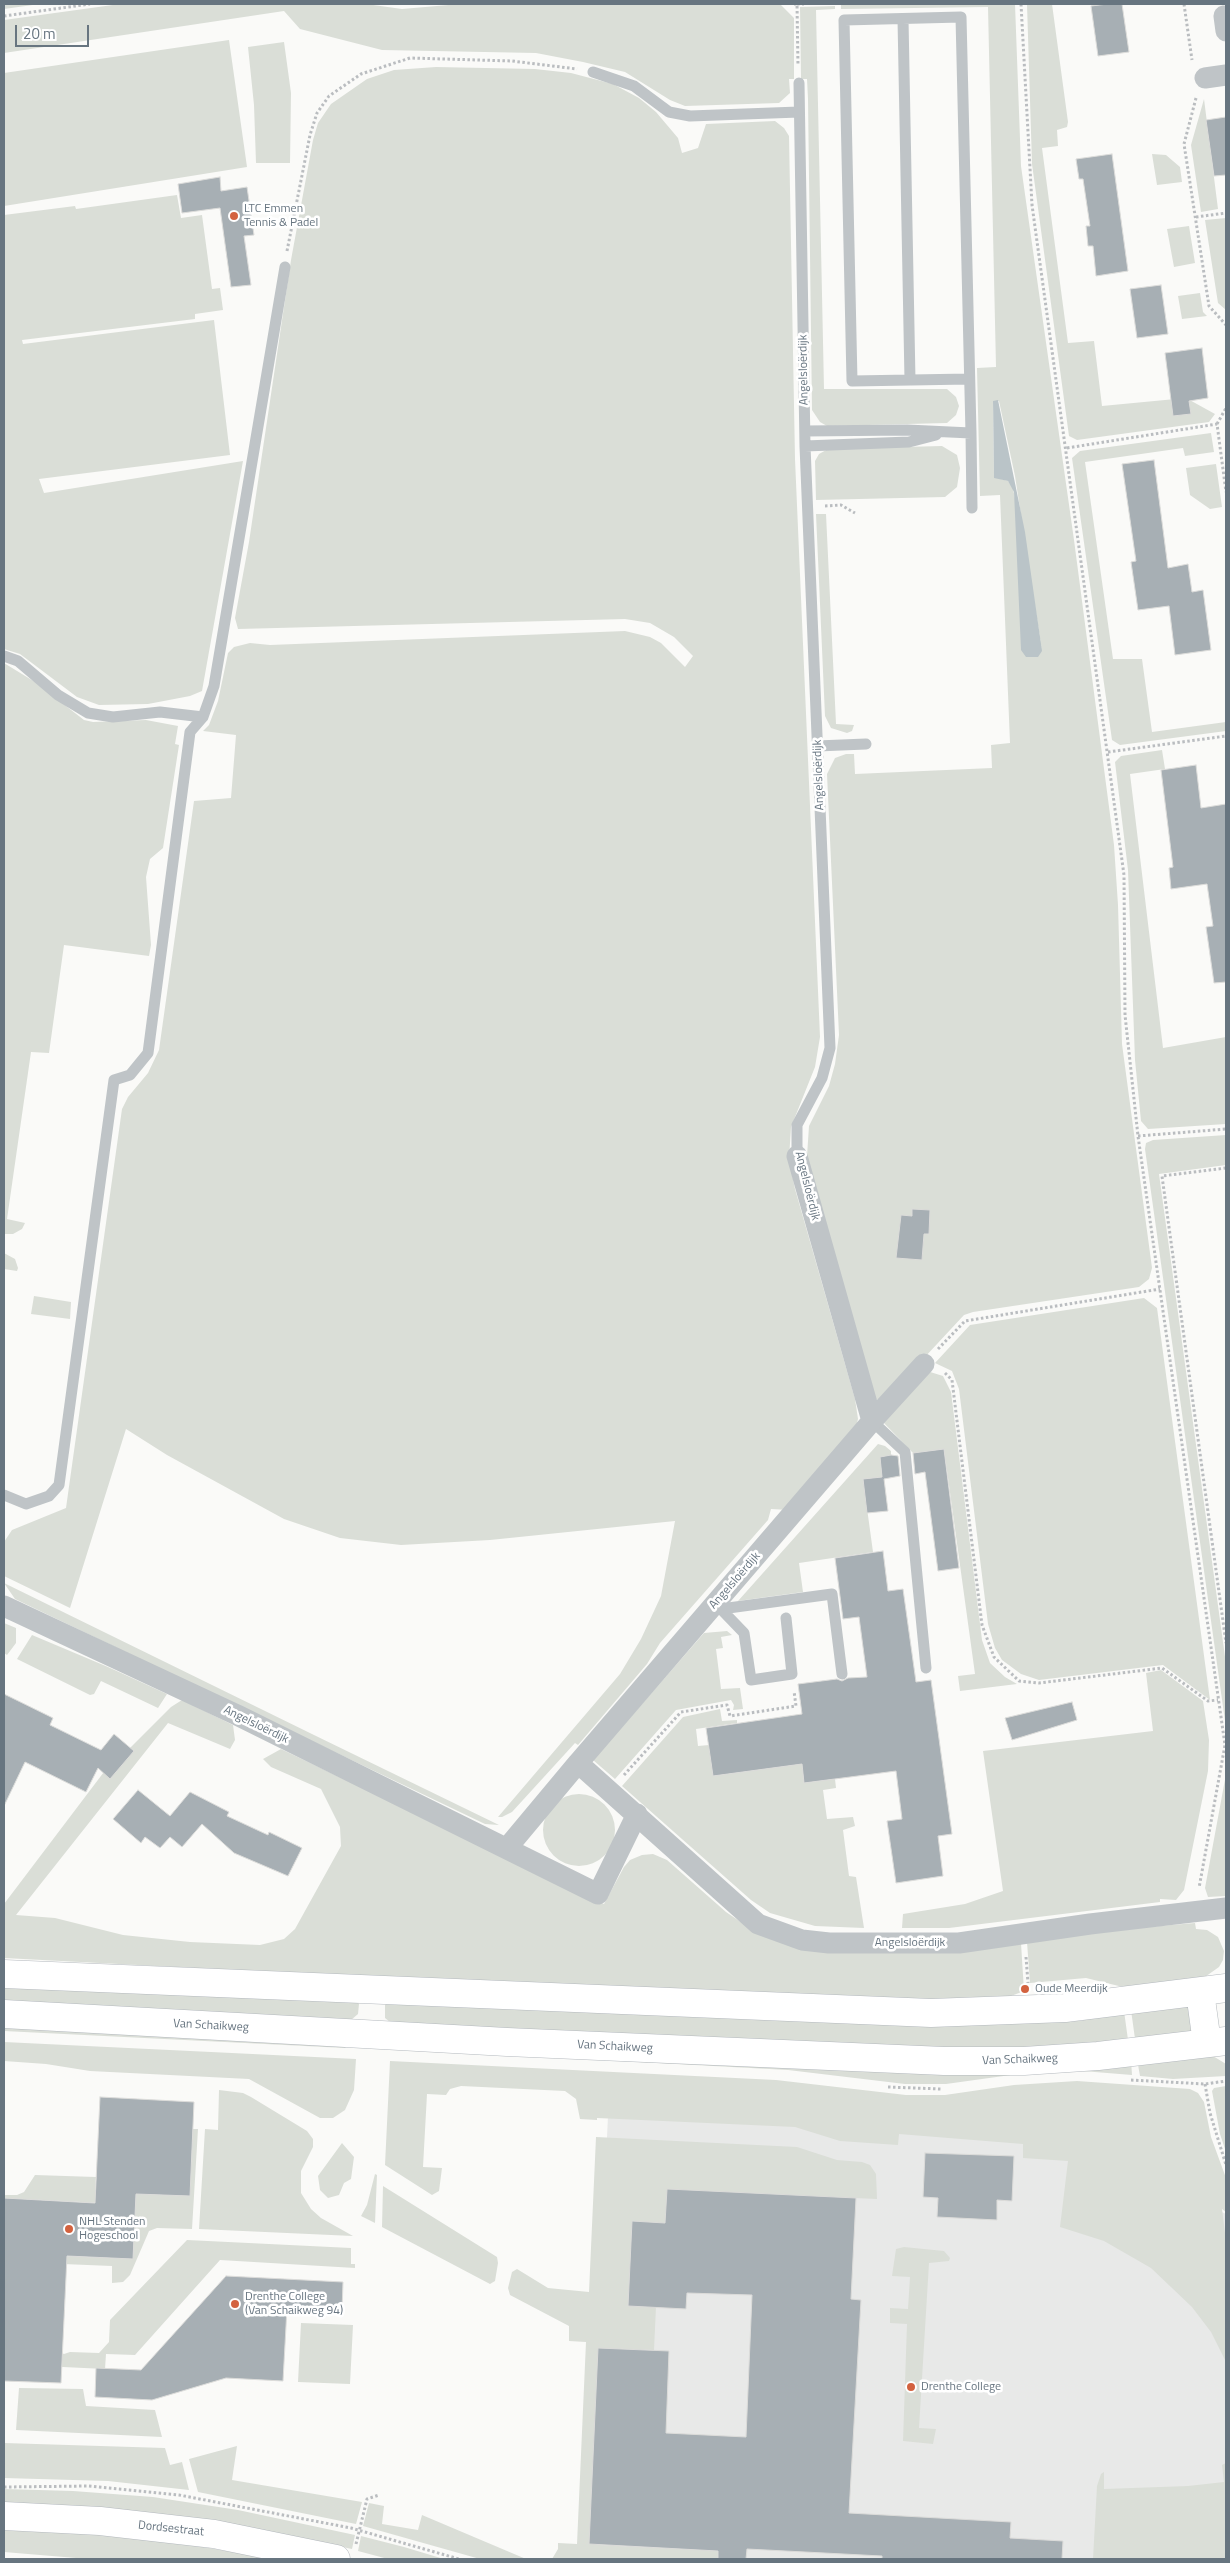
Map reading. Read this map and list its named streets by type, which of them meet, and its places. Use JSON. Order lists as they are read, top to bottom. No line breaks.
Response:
{"streets":{"street":["Angelsloërdijk","Van Schaikweg","Dordsestraat"]},"places":["LTC Emmen Tennis & Padel","Oude Meerdijk","NHL Stenden Hogeschool","Drenthe College (Van Schaikweg 94)","Drenthe College"],"scale_bar":"20 m"}
